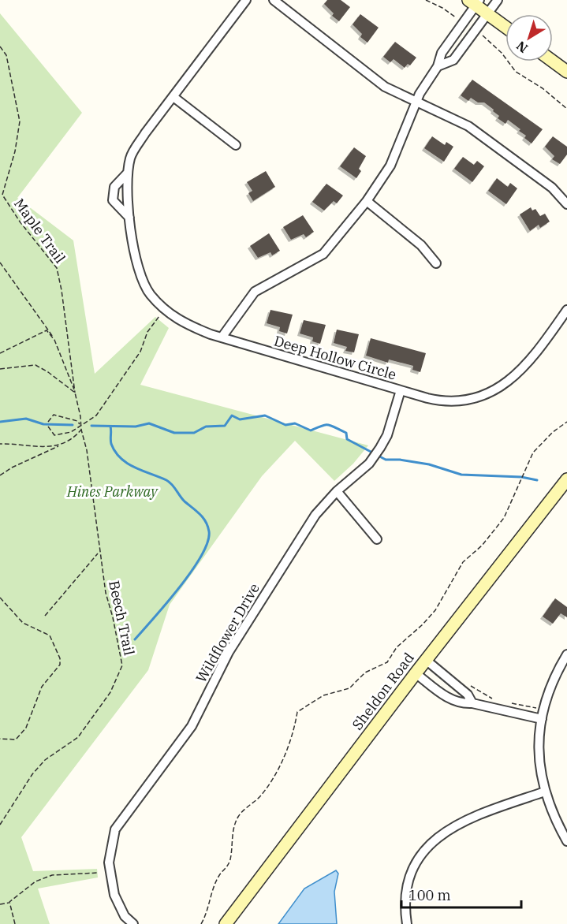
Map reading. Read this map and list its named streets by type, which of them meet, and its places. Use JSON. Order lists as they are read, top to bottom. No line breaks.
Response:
{"streets":{"main road":["Sheldon Road"],"street":["Deep Hollow Circle","Wildflower Drive"],"path":["Maple Trail","Beech Trail"]},"crossings":[["Maple Trail","Beech Trail"],["Deep Hollow Circle","Wildflower Drive"]],"parks":["Hines Parkway"],"scale_bar":"100 m","north":"bottom left"}
